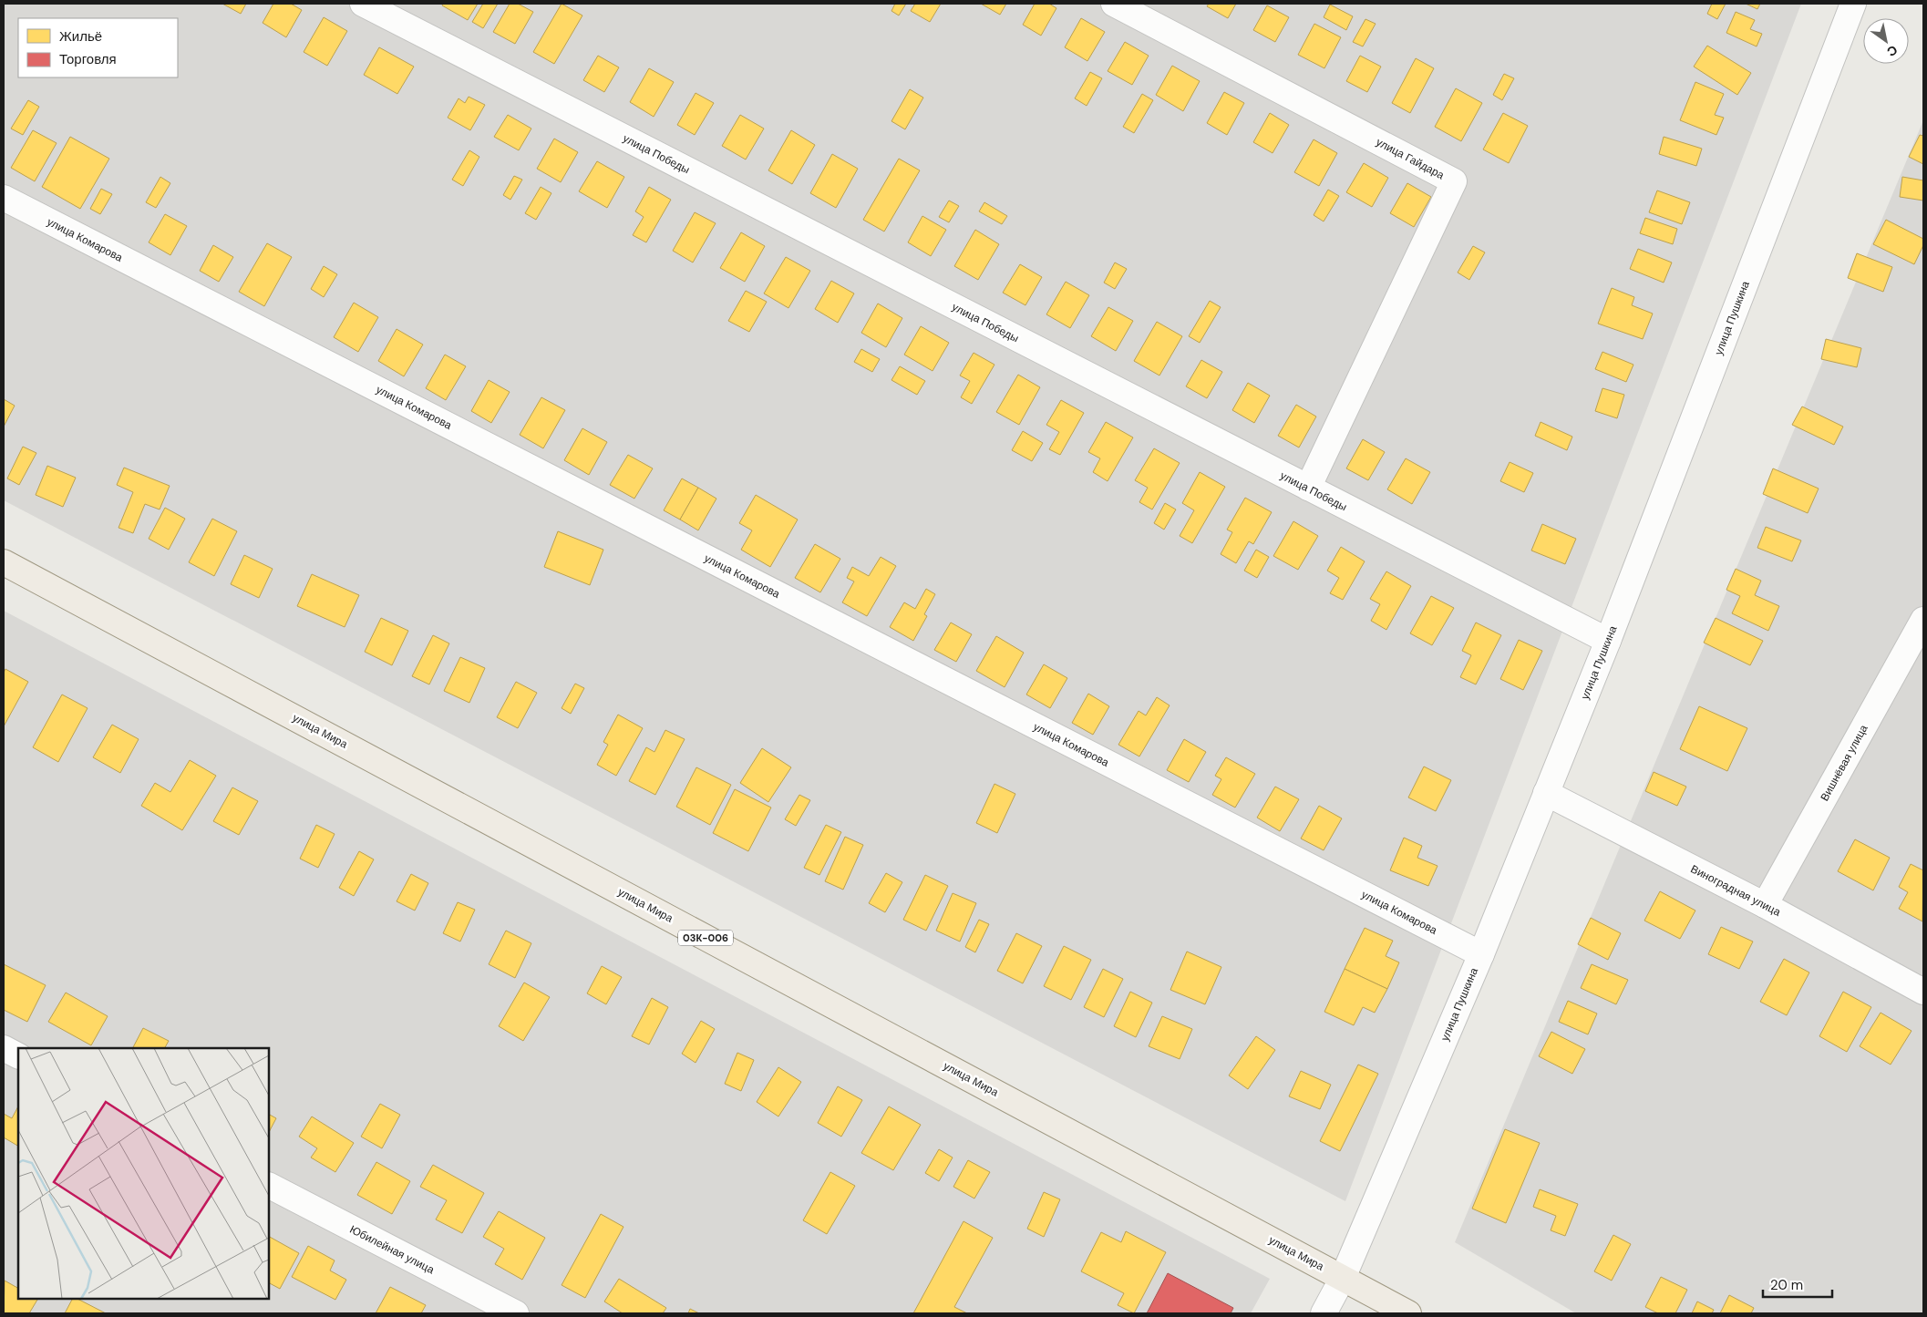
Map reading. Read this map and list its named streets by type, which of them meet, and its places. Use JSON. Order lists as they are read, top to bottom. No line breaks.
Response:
{"streets":{"main road":["улица Мира","03К-006"],"street":["улица Победы","улица Гайдара","улица Комарова","улица Пушкина","Вишнёвая улица","Виноградная улица","Юбилейная улица"]},"crossings":[["улица Победы","улица Гайдара"],["улица Победы","улица Пушкина"],["улица Комарова","улица Пушкина"],["улица Пушкина","улица Мира"],["улица Пушкина","Виноградная улица"],["Вишнёвая улица","Виноградная улица"]],"legend":["Жильё","Торговля"],"scale_bar":"20 m","north":"bottom right"}
